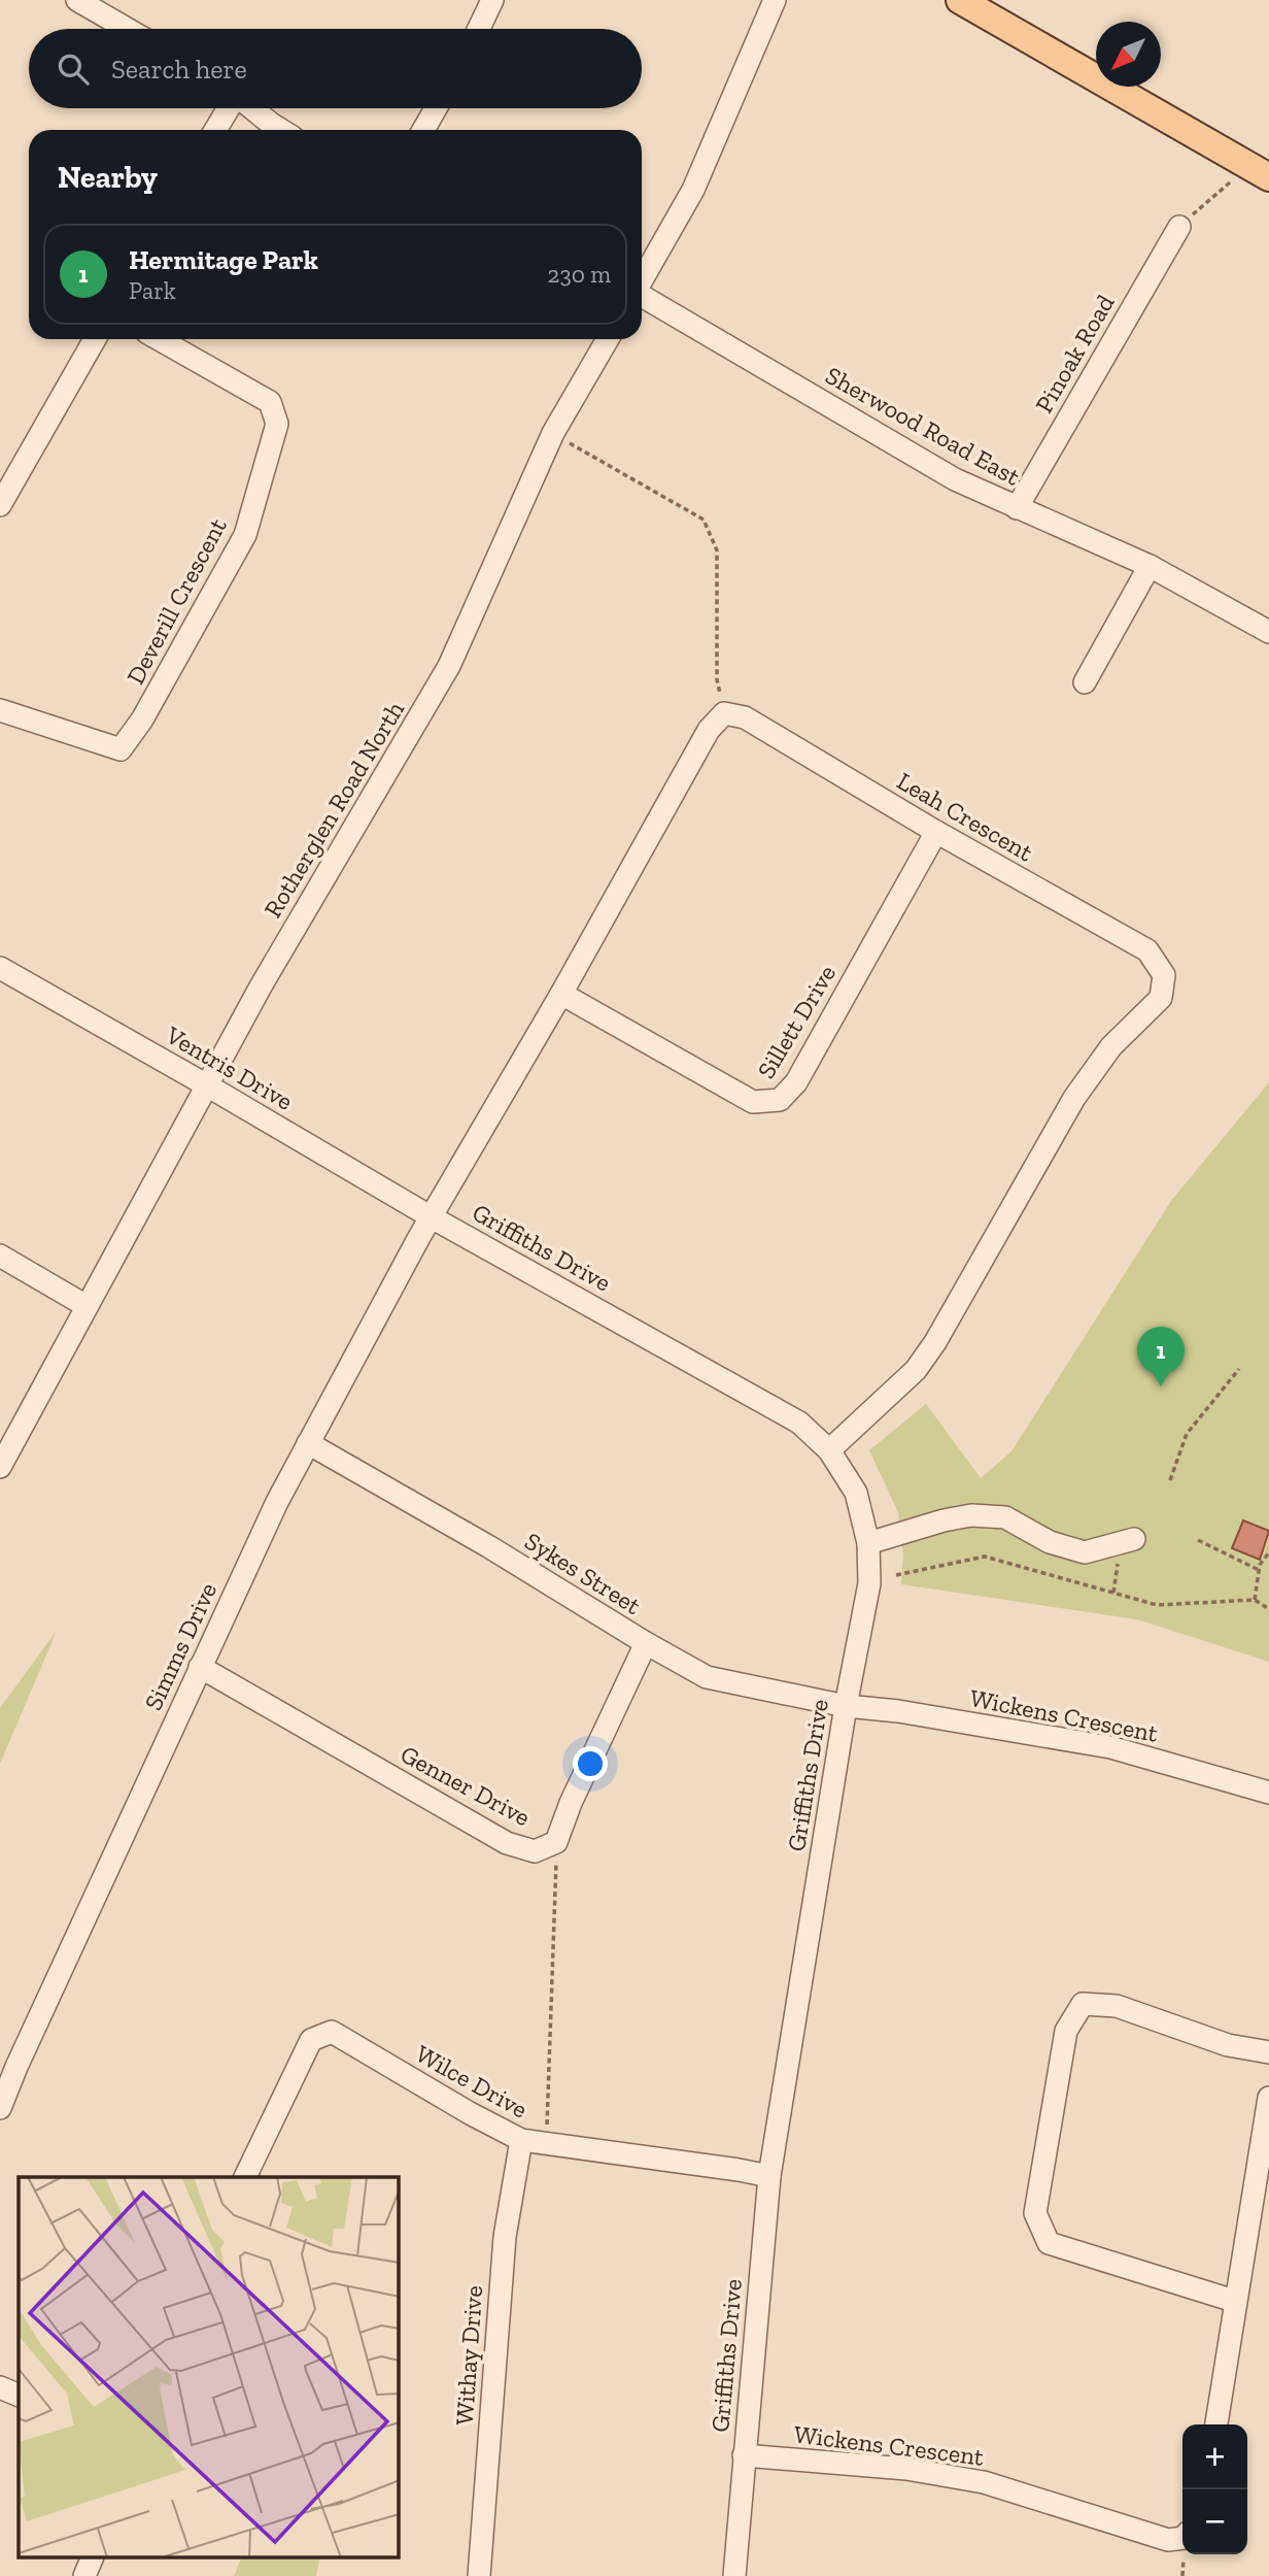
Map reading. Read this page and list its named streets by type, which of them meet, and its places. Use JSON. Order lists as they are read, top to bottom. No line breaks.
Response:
{"streets":{"street":["Pinoak Road","Sherwood Road East","Deverill Crescent","Rotherglen Road North","Leah Crescent","Sillett Drive","Ventris Drive","Griffiths Drive","Sykes Street","Simms Drive","Wickens Crescent","Genner Drive","Wilce Drive","Withay Drive"]},"crossings":[["Pinoak Road","Sherwood Road East"],["Rotherglen Road North","Ventris Drive"],["Leah Crescent","Sillett Drive"],["Leah Crescent","Griffiths Drive"],["Ventris Drive","Griffiths Drive"],["Ventris Drive","Simms Drive"],["Griffiths Drive","Sykes Street"],["Griffiths Drive","Simms Drive"],["Griffiths Drive","Wickens Crescent"],["Griffiths Drive","Wilce Drive"],["Sykes Street","Simms Drive"],["Sykes Street","Wickens Crescent"],["Sykes Street","Genner Drive"],["Simms Drive","Genner Drive"],["Wilce Drive","Withay Drive"]],"north":"bottom left","page":{"search":"Search here","heading":"Nearby","list":[{"mark":"1","name":"Hermitage Park","note":"Park","value":"230 m"}],"pins":"1","map_buttons":["+","−"]}}
